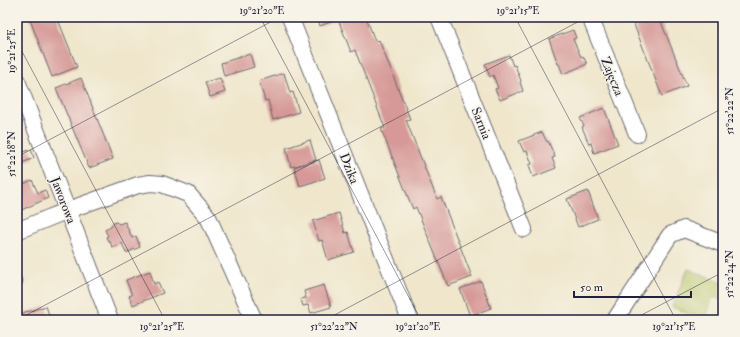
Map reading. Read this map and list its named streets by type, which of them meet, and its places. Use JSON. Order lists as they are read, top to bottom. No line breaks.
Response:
{"streets":{"street":["Zajęcza","Sarnia","Dzika","Jaworowa"]},"scale_bar":"50 m","coordinates":["19°21'20\"E","19°21'15\"E","19°21'25\"E","51°22'22\"N","51°22'18\"N","51°22'24\"N"]}
